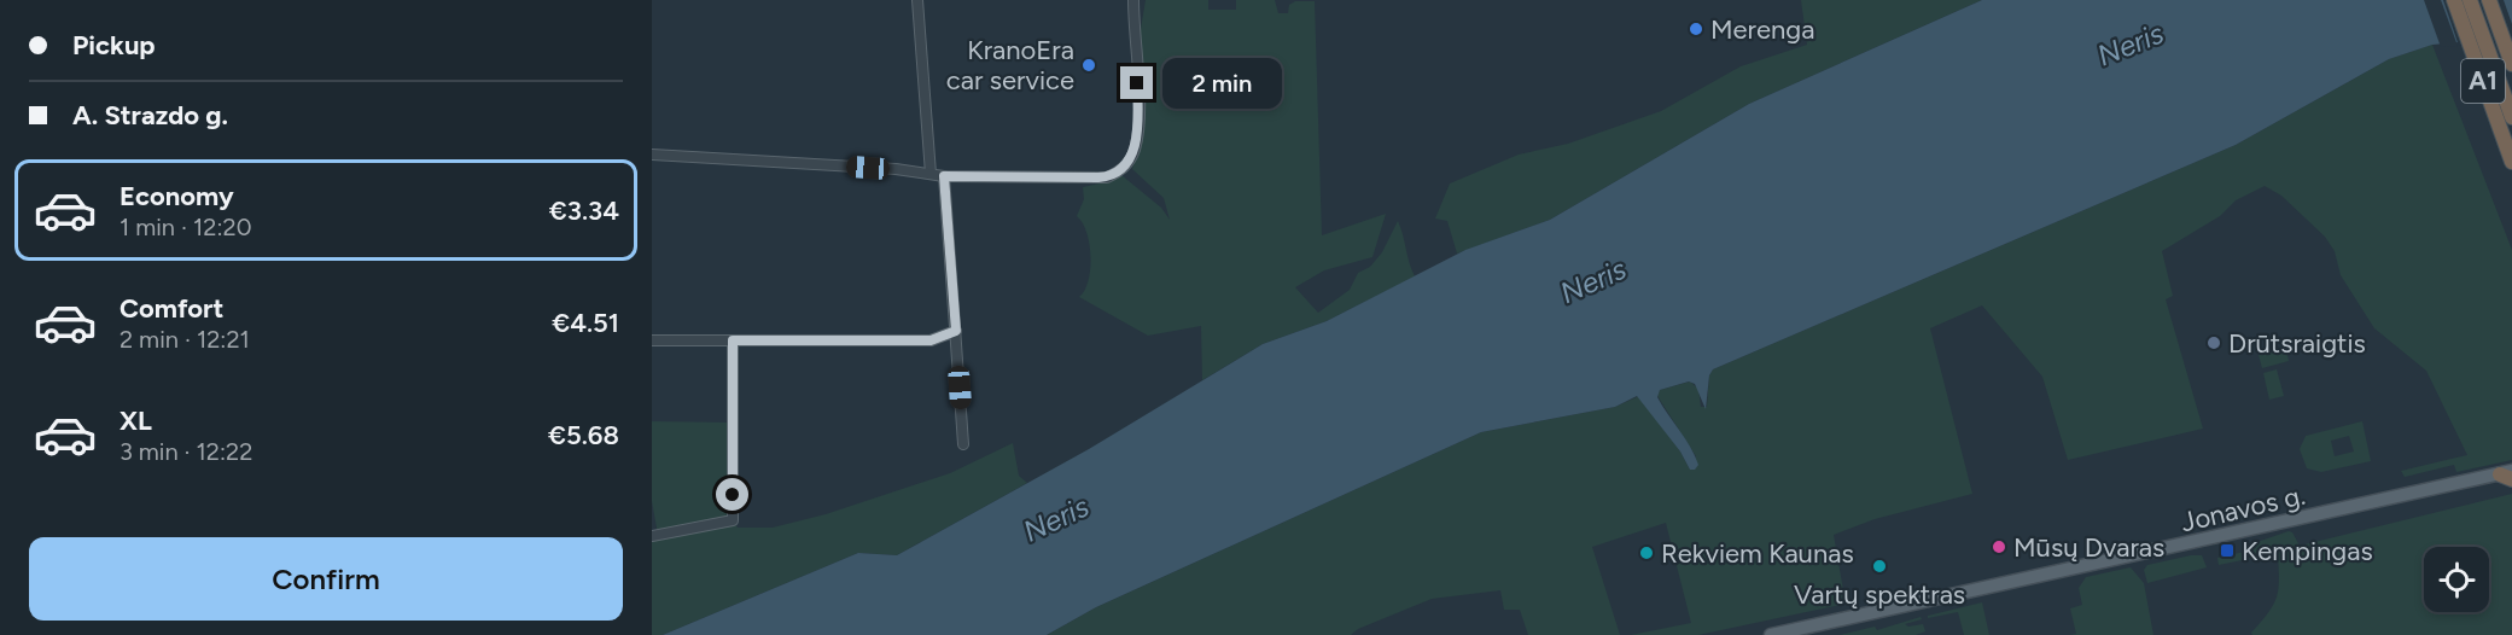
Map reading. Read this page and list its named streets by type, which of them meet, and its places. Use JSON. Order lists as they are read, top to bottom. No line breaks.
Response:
{"streets":{"highway":["A1"],"main road":["Jonavos g."]},"water":["Neris"],"places":{"other":["Merenga","KranoEra car service","Drūtsraigtis","Mūsų Dvaras","Rekviem Kaunas","Vartų spektras"],"transit":["Kempingas"]},"page":{"banner":["Pickup","A. Strazdo g."],"bubble":"2 min","list":[{"name":"Economy","note":"1 min · 12:20","value":"€3.34"},{"name":"Comfort","note":"2 min · 12:21","value":"€4.51"},{"name":"XL","note":"3 min · 12:22","value":"€5.68"}],"buttons":"Confirm"}}
